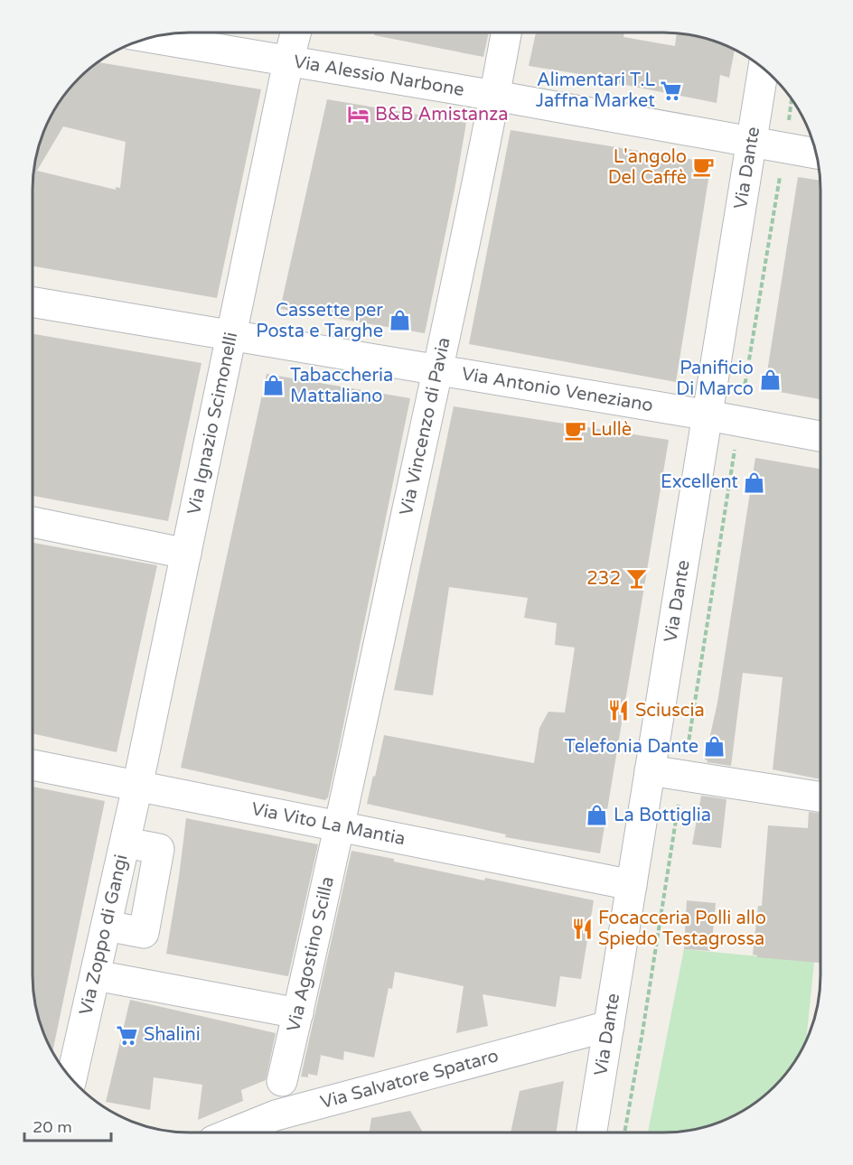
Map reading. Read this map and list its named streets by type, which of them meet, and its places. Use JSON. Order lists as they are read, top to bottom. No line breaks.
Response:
{"streets":{"street":["Via Alessio Narbone","Via Dante","Via Antonio Veneziano","Via Ignazio Scimonelli","Via Vincenzo di Pavia","Via Vito La Mantia","Via Zoppo di Gangi","Via Agostino Scilla","Via Salvatore Spataro"]},"crossings":[["Via Alessio Narbone","Via Dante"],["Via Alessio Narbone","Via Ignazio Scimonelli"],["Via Alessio Narbone","Via Vincenzo di Pavia"],["Via Dante","Via Antonio Veneziano"],["Via Dante","Via Vito La Mantia"],["Via Dante","Via Salvatore Spataro"],["Via Antonio Veneziano","Via Ignazio Scimonelli"],["Via Antonio Veneziano","Via Vincenzo di Pavia"],["Via Ignazio Scimonelli","Via Vito La Mantia"],["Via Ignazio Scimonelli","Via Zoppo di Gangi"],["Via Vincenzo di Pavia","Via Vito La Mantia"],["Via Vincenzo di Pavia","Via Agostino Scilla"],["Via Vito La Mantia","Via Zoppo di Gangi"],["Via Vito La Mantia","Via Agostino Scilla"]],"places":{"supermarket":["Alimentari T.L Jaffna Market","Shalini"],"hotel":["B&B Amistanza"],"cafe":["L'angolo Del Caffè","Lullè"],"shop":["Cassette per Posta e Targhe","Panificio Di Marco","Tabaccheria Mattaliano","Excellent","Telefonia Dante","La Bottiglia"],"bar":["232"],"restaurant":["Sciuscia","Focacceria Polli allo Spiedo Testagrossa"]},"scale_bar":"20 m"}
